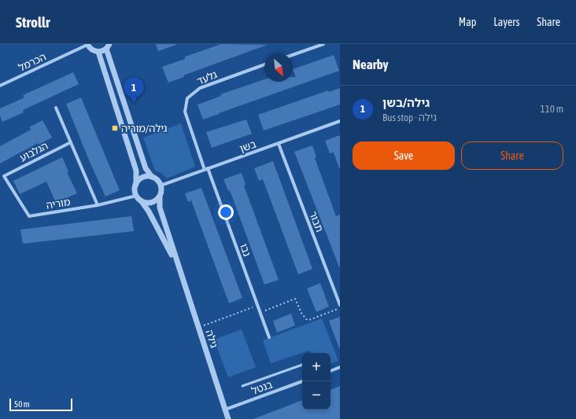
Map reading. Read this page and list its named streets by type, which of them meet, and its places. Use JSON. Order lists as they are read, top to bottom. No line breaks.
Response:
{"streets":{"street":["הכרמל","גלעד","בשן","הגלבוע","מוריה","תבור","נבו","גילה","בנטל"]},"crossings":[["גלעד","בשן"],["גלעד","נבו"],["בשן","מוריה"],["בשן","תבור"],["בשן","נבו"],["בשן","גילה"],["הגלבוע","מוריה"],["מוריה","גילה"],["גילה","בנטל"]],"places":{"transit":["גילה/מוריה"]},"scale_bar":"50 m","north":"bottom right","page":{"header":"Strollr","nav":["Map","Layers","Share"],"heading":"Nearby","pins":"1","list":[{"mark":"1","name":"גילה/בשן","note":"Bus stop · גילה","value":"110 m"}],"buttons":["Save","Share"],"map_buttons":["+","−"],"scale":"50 m"}}
